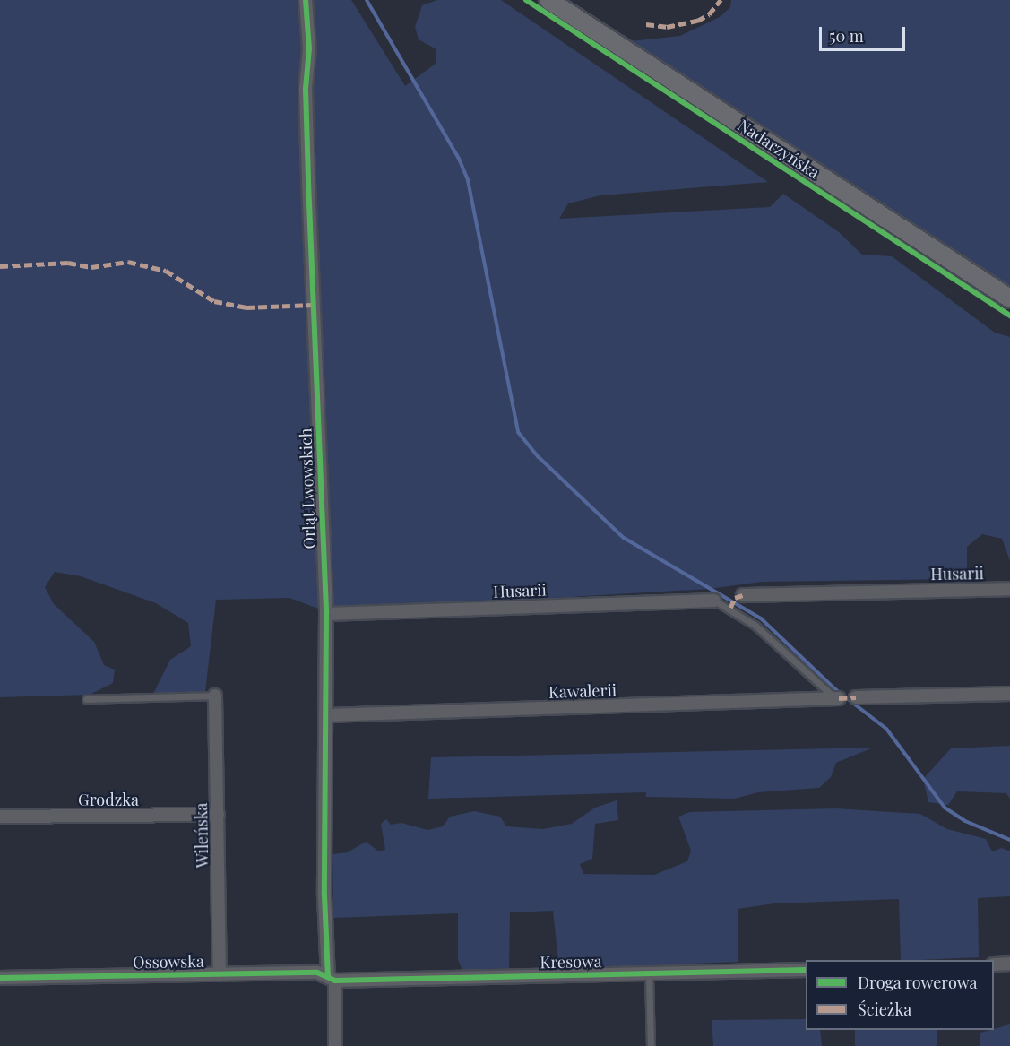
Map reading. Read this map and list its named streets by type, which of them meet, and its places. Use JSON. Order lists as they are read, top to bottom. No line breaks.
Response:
{"streets":{"main road":["Nadarzyńska"],"street":["Orląt Lwowskich","Husarii","Kawalerii","Grodzka","Wileńska","Ossowska","Kresowa"]},"crossings":[["Orląt Lwowskich","Husarii"],["Orląt Lwowskich","Kawalerii"],["Orląt Lwowskich","Ossowska"],["Orląt Lwowskich","Kresowa"],["Grodzka","Wileńska"],["Wileńska","Ossowska"],["Ossowska","Kresowa"]],"legend":["Droga rowerowa","Ścieżka"],"scale_bar":"50 m"}
